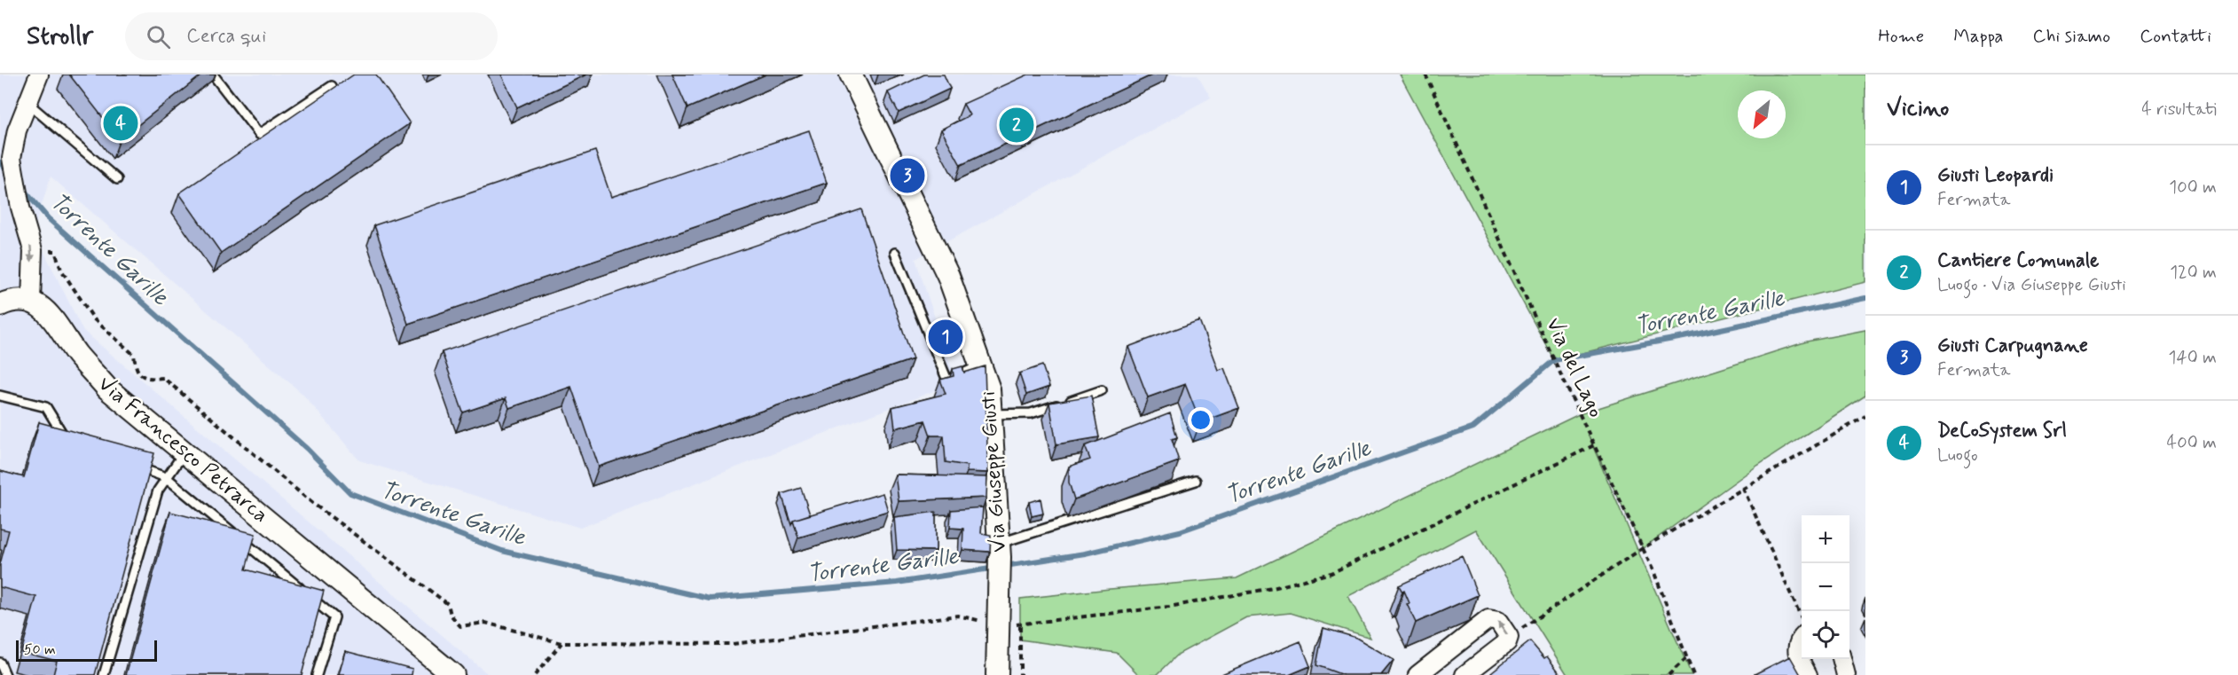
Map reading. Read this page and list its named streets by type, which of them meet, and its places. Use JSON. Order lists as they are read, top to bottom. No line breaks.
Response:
{"streets":{"street":["Via Francesco Petrarca","Via Giuseppe Giusti"],"path":["Via del Lago"]},"water":["Torrente Garille"],"scale_bar":"50 m","north":"bottom left","page":{"header":"Strollr","search":"Cerca qui","nav":["Home","Mappa","Chi siamo","Contatti"],"heading":["Vicino","4 risultati"],"pins":["4","2","3","1"],"list":[{"mark":"1","name":"Giusti Leopardi","note":"Fermata","value":"100 m"},{"mark":"2","name":"Cantiere Comunale","note":"Luogo · Via Giuseppe Giusti","value":"120 m"},{"mark":"3","name":"Giusti Carpugnane","note":"Fermata","value":"140 m"},{"mark":"4","name":"DeCoSystem Srl","note":"Luogo","value":"400 m"}],"map_buttons":["+","−"],"scale":"50 m"}}
